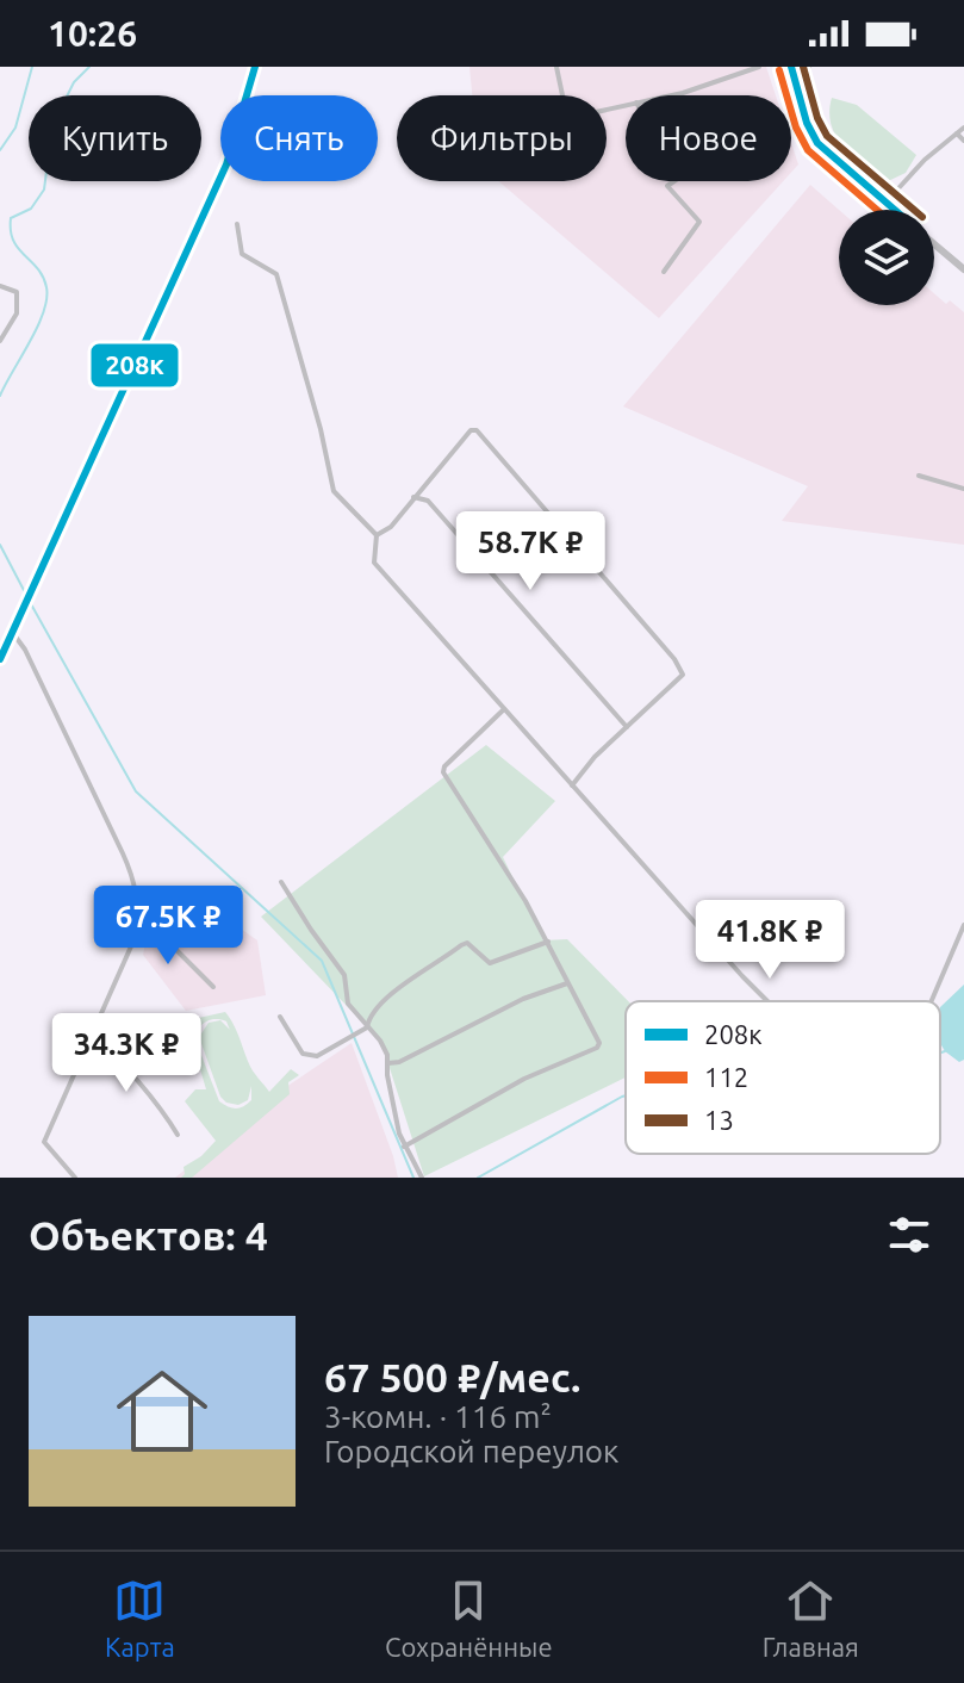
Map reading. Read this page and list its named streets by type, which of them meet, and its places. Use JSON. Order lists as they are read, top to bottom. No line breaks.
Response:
{"lines":["transit line 208к","transit line 13","transit line 112"],"legend":["208к","112","13"],"page":{"status":"10:26","chip":["Купить","Снять","Фильтры","Новое"],"price":["58.7K ₽","67.5K ₽","41.8K ₽","34.3K ₽"],"heading":"Объектов: 4","list":[{"name":"67 500 ₽/мес.","note":"3-комн. · 116 m² · Городской переулок"}],"tabs":["Карта","Сохранённые","Главная"]}}
